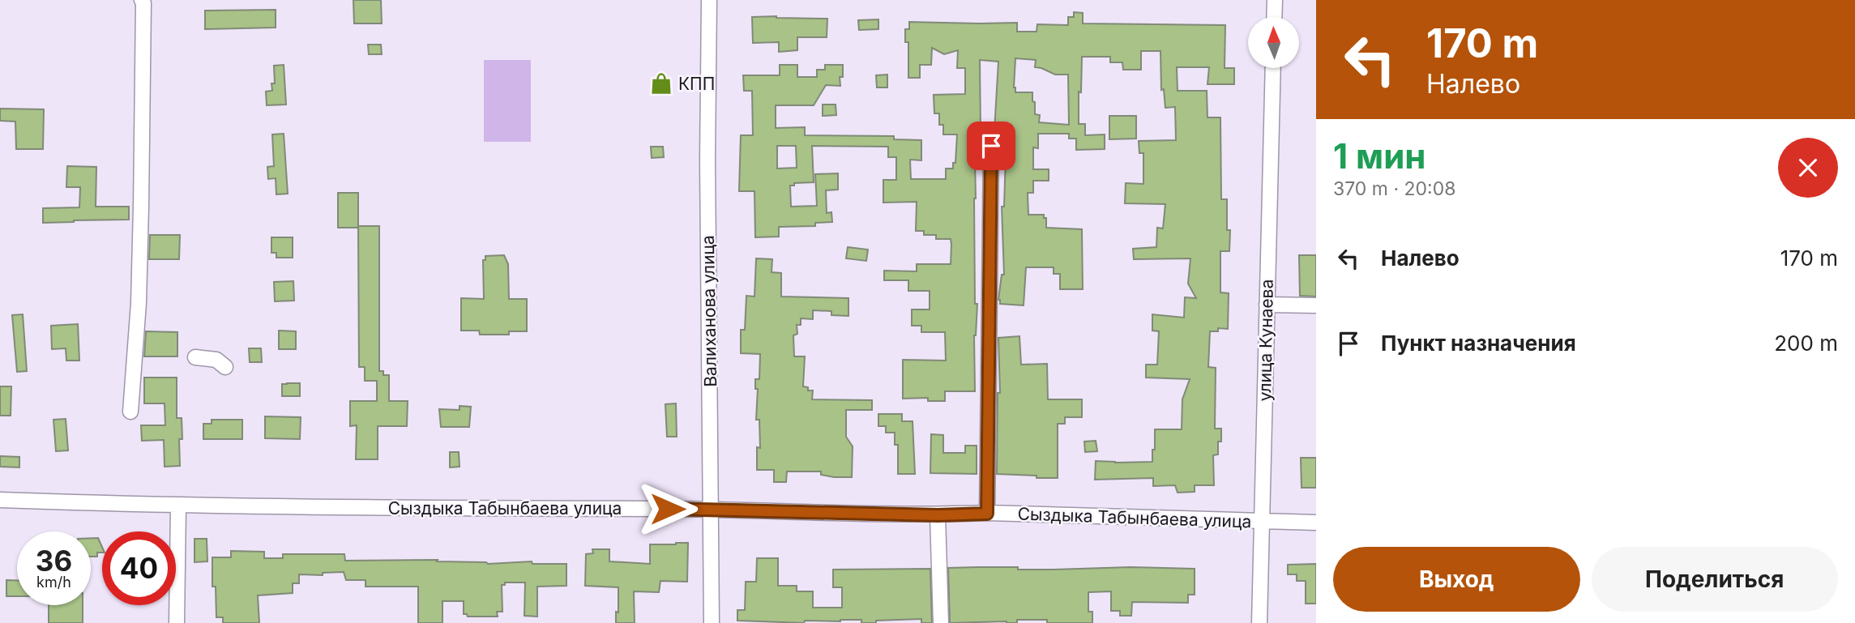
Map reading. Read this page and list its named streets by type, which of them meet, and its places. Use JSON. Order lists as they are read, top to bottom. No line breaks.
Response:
{"streets":{"street":["Валиханова улица","улица Кунаева","Сыздыка Табынбаева улица"]},"crossings":[["Валиханова улица","Сыздыка Табынбаева улица"],["улица Кунаева","Сыздыка Табынбаева улица"]],"places":{"shop":["КПП"]},"north":"top","page":{"turn":["170 m","Налево"],"heading":["1 мин","370 m · 20:08"],"list":[{"name":"Налево","value":"170 m"},{"name":"Пункт назначения","value":"200 m"}],"speed":"36 km/h","limit":"40","buttons":["Выход","Поделиться"]}}
